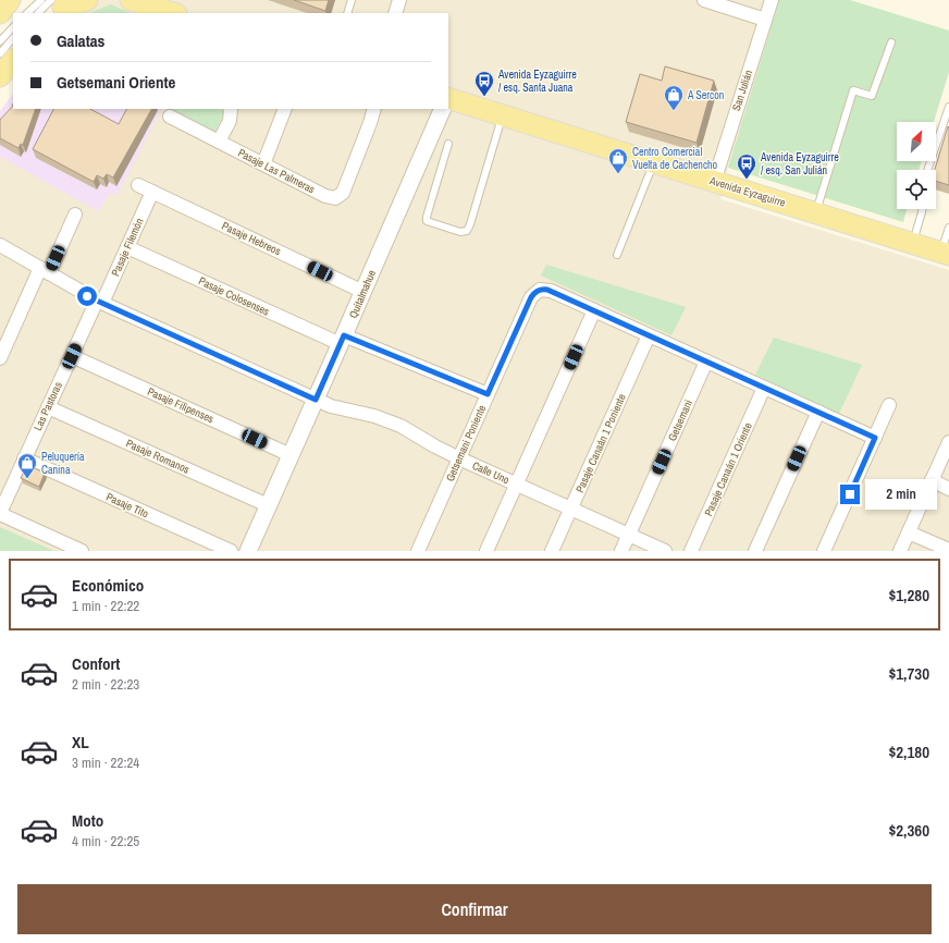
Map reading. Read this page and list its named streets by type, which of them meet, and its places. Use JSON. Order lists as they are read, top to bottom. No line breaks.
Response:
{"streets":{"main road":["Avenida Eyzaguirre"],"street":["San Julián","Pasaje Las Palmeras","Pasaje Hebreos","Pasaje Filemón","Quitalmahue","Pasaje Colosenses","Pasaje Filipenses","Las Pastoras","Getsemani","Getsemani Poniente","Pasaje Canaán 1 Poniente","Pasaje Romanos","Pasaje Canaán 1 Oriente","Calle Uno","Pasaje Tito"]},"crossings":[["San Julián","Avenida Eyzaguirre"],["Pasaje Hebreos","Pasaje Filemón"],["Pasaje Hebreos","Quitalmahue"],["Pasaje Filemón","Pasaje Colosenses"],["Pasaje Filemón","Las Pastoras"],["Pasaje Filemón","Calle Uno"],["Quitalmahue","Pasaje Colosenses"],["Quitalmahue","Pasaje Filipenses"],["Quitalmahue","Pasaje Romanos"],["Quitalmahue","Calle Uno"],["Pasaje Colosenses","Getsemani Poniente"],["Pasaje Filipenses","Las Pastoras"],["Las Pastoras","Pasaje Romanos"],["Las Pastoras","Calle Uno"],["Las Pastoras","Pasaje Tito"],["Getsemani","Calle Uno"],["Getsemani Poniente","Calle Uno"],["Pasaje Canaán 1 Poniente","Calle Uno"]],"places":{"bus stop":["Avenida Eyzaguirre / esq. Santa Juana","Avenida Eyzaguirre / esq. San Julián"],"shop":["A Sercon","Centro Comercial Vuelta de Cachencho","Peluquería Canina"]},"north":"top right","page":{"banner":["Galatas","Getsemani Oriente"],"bubble":"2 min","list":[{"name":"Económico","note":"1 min · 22:22","value":"$1,280"},{"name":"Confort","note":"2 min · 22:23","value":"$1,730"},{"name":"XL","note":"3 min · 22:24","value":"$2,180"},{"name":"Moto","note":"4 min · 22:25","value":"$2,360"}],"buttons":"Confirmar"}}
